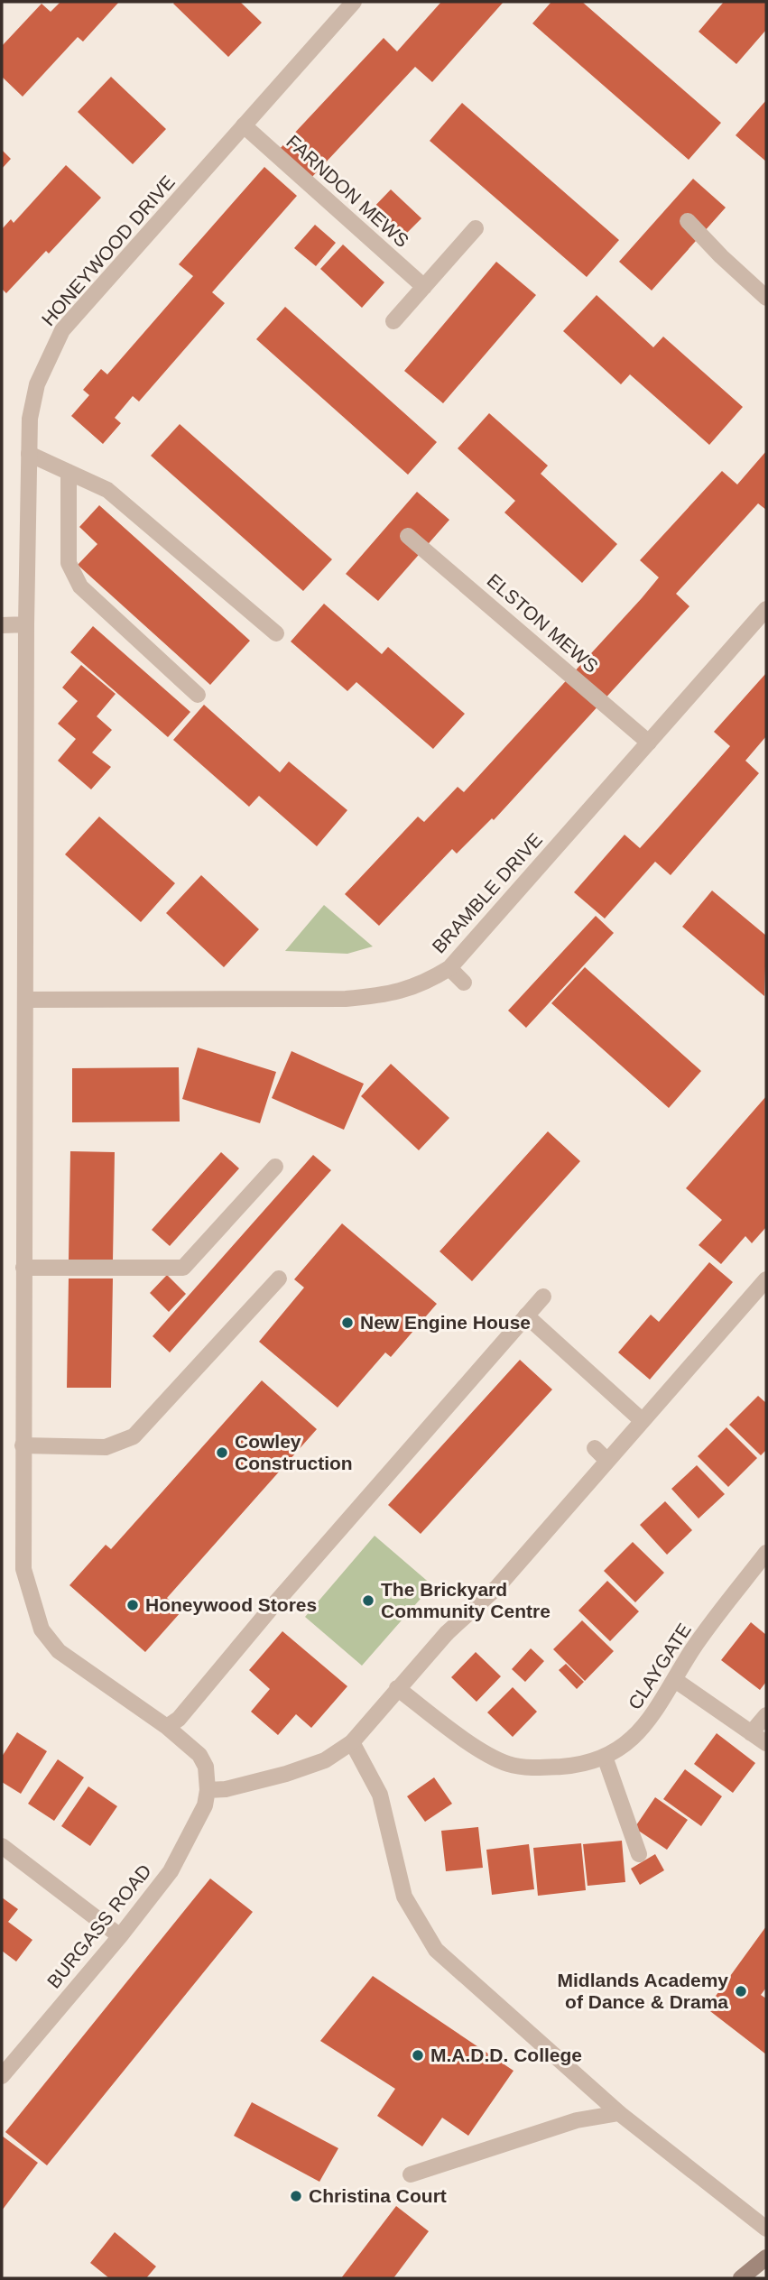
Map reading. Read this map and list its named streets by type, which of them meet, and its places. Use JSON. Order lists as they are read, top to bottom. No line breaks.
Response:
{"streets":{"street":["FARNDON MEWS","HONEYWOOD DRIVE","ELSTON MEWS","BRAMBLE DRIVE","CLAYGATE","BURGASS ROAD"]},"crossings":[["FARNDON MEWS","HONEYWOOD DRIVE"],["HONEYWOOD DRIVE","BRAMBLE DRIVE"],["HONEYWOOD DRIVE","BURGASS ROAD"],["ELSTON MEWS","BRAMBLE DRIVE"]],"places":["New Engine House","Cowley Construction","The Brickyard Community Centre","Honeywood Stores","Midlands Academy of Dance & Drama","M.A.D.D. College","Christina Court"]}
